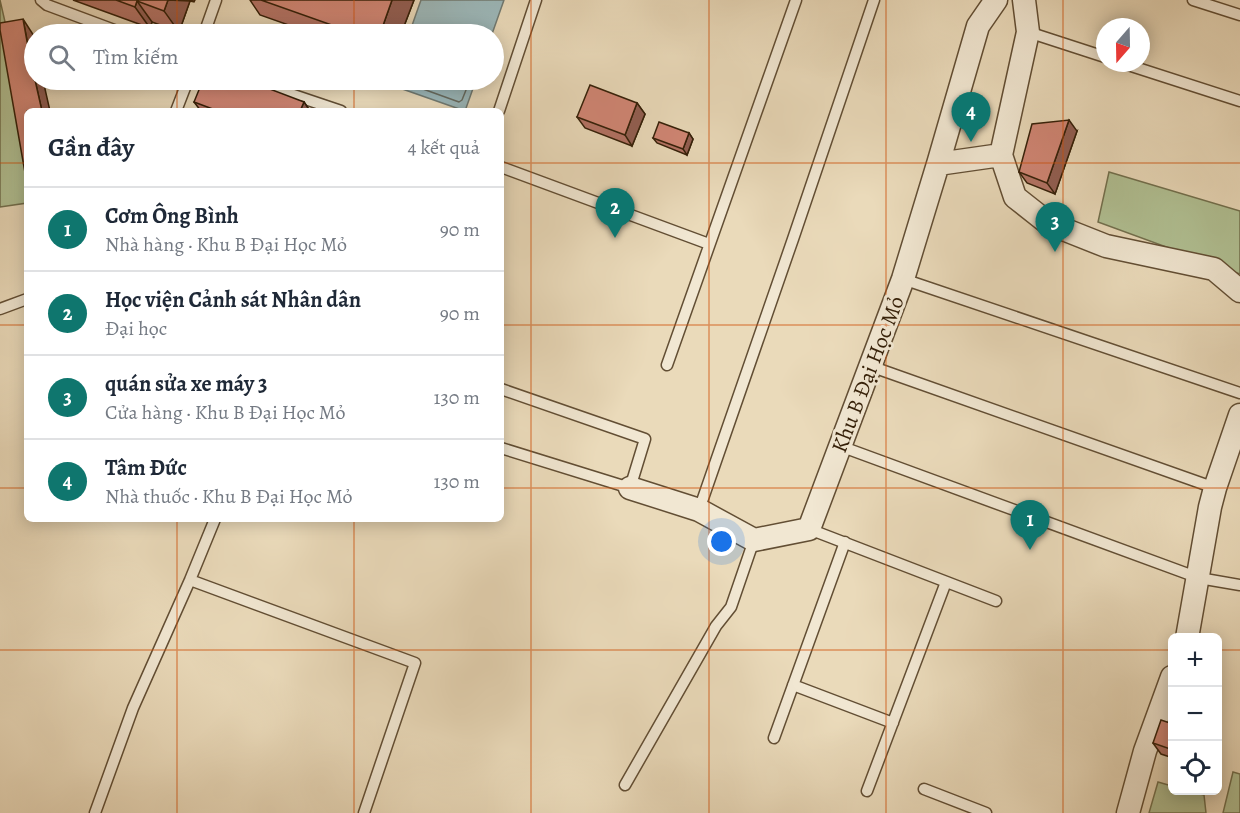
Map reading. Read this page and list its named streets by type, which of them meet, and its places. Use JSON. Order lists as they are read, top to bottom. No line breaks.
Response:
{"streets":{"street":["Khu B Đại Học Mỏ"]},"north":"bottom","page":{"search":"Tìm kiếm","pins":["4","2","3","1"],"heading":["Gần đây","4 kết quả"],"list":[{"mark":"1","name":"Cơm Ông Bình","note":"Nhà hàng · Khu B Đại Học Mỏ","value":"90 m"},{"mark":"2","name":"Học viện Cảnh sát Nhân dân","note":"Đại học","value":"90 m"},{"mark":"3","name":"quán sửa xe máy 3","note":"Cửa hàng · Khu B Đại Học Mỏ","value":"130 m"},{"mark":"4","name":"Tâm Đức","note":"Nhà thuốc · Khu B Đại Học Mỏ","value":"130 m"}],"map_buttons":["+","−"]}}
